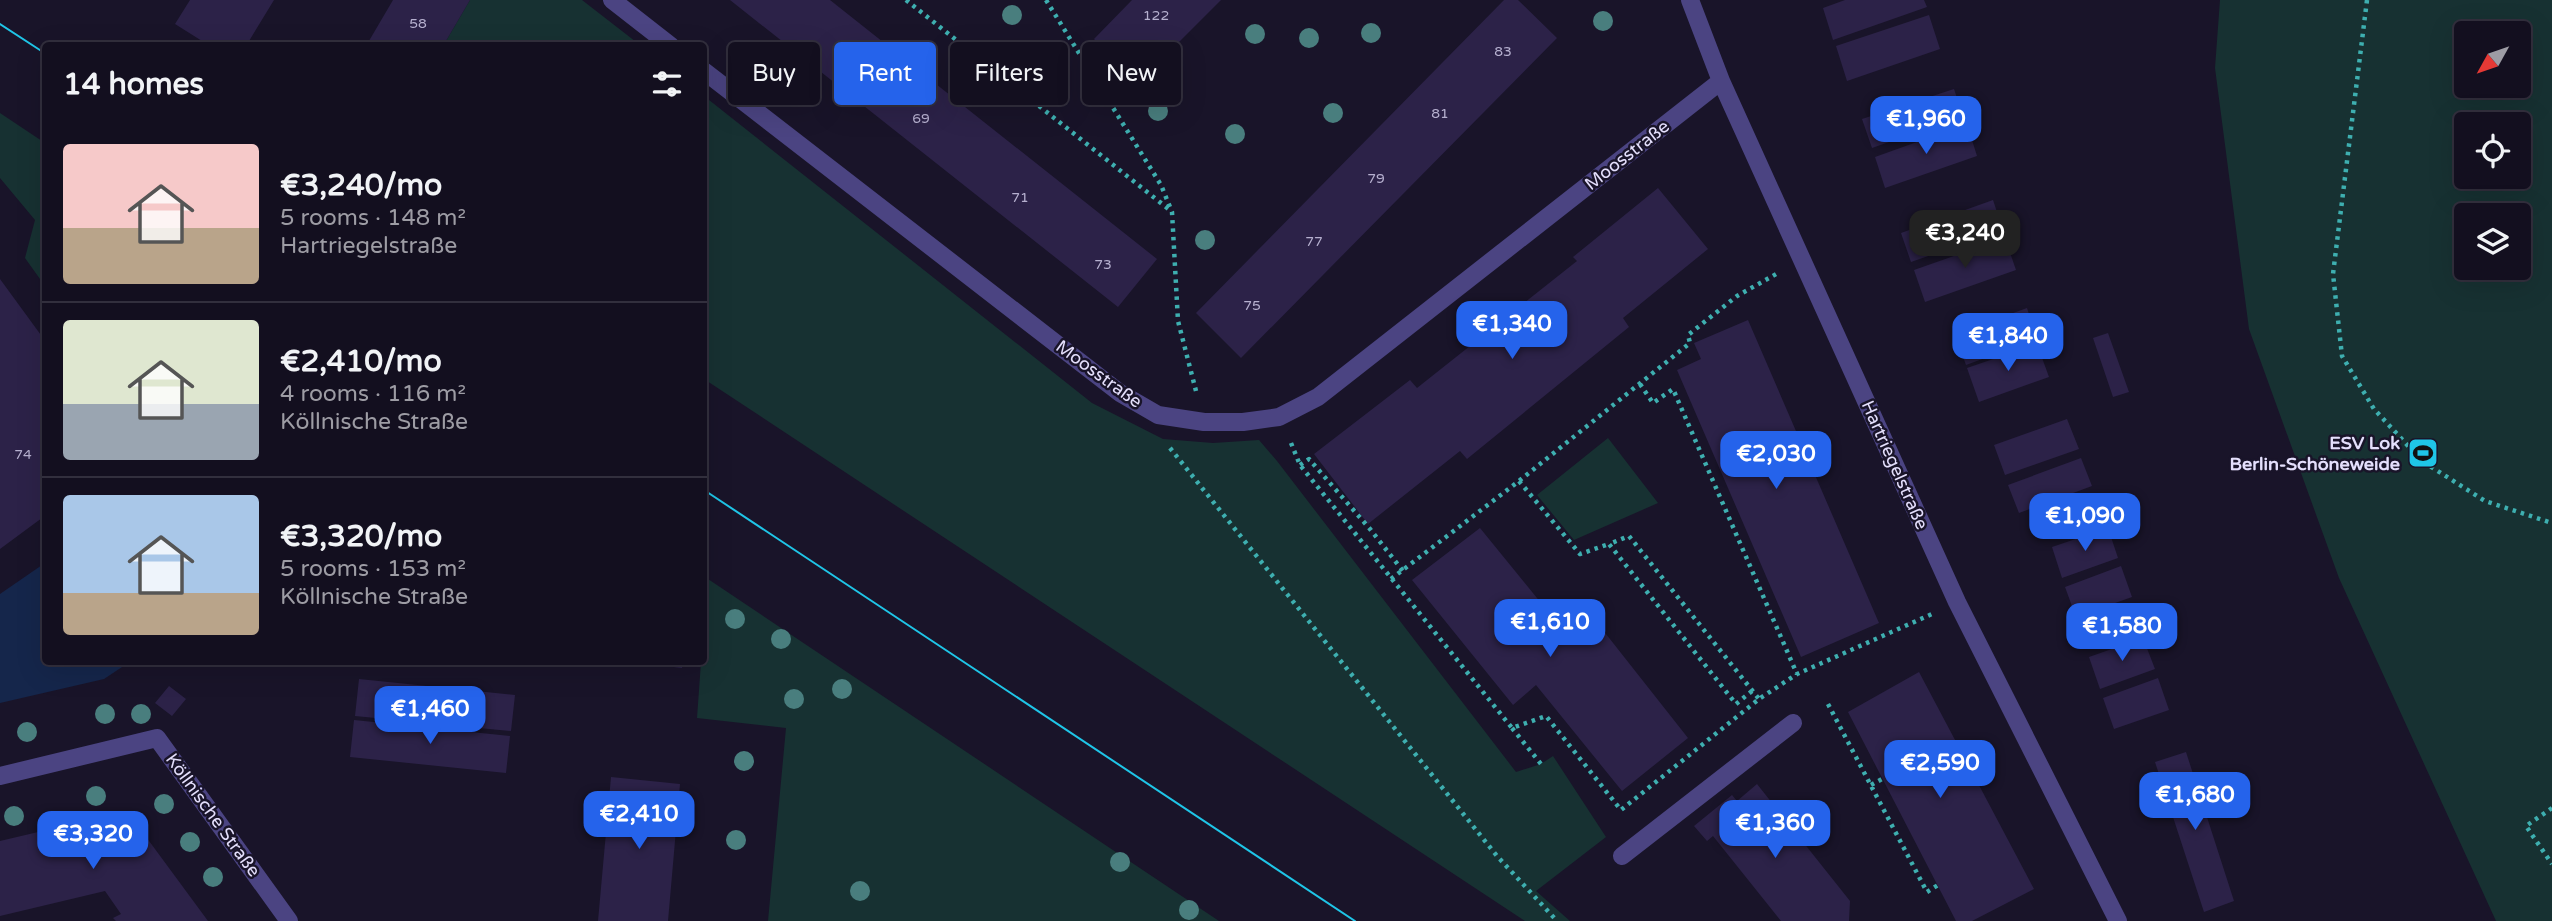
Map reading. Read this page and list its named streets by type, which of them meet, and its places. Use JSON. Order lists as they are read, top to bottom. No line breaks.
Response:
{"streets":{"street":["Moosstraße","Hartriegelstraße","Köllnische Straße"]},"crossings":[["Moosstraße","Hartriegelstraße"]],"places":{"sports":["ESV Lok Berlin-Schöneweide"]},"house_numbers":["122","58","83","81","69","79","71","77","73","75","74"],"north":"bottom left","page":{"chip":["Buy","Rent","Filters","New"],"heading":"14 homes","price":["€1,960","€3,240","€1,340","€1,840","€2,030","€1,090","€1,610","€1,580","€1,460","€2,590","€1,680","€2,410","€1,360","€3,320"],"list":[{"name":"€3,240/mo","note":"5 rooms · 148 m² · Hartriegelstraße"},{"name":"€2,410/mo","note":"4 rooms · 116 m² · Köllnische Straße"},{"name":"€3,320/mo","note":"5 rooms · 153 m² · Köllnische Straße"}]}}
